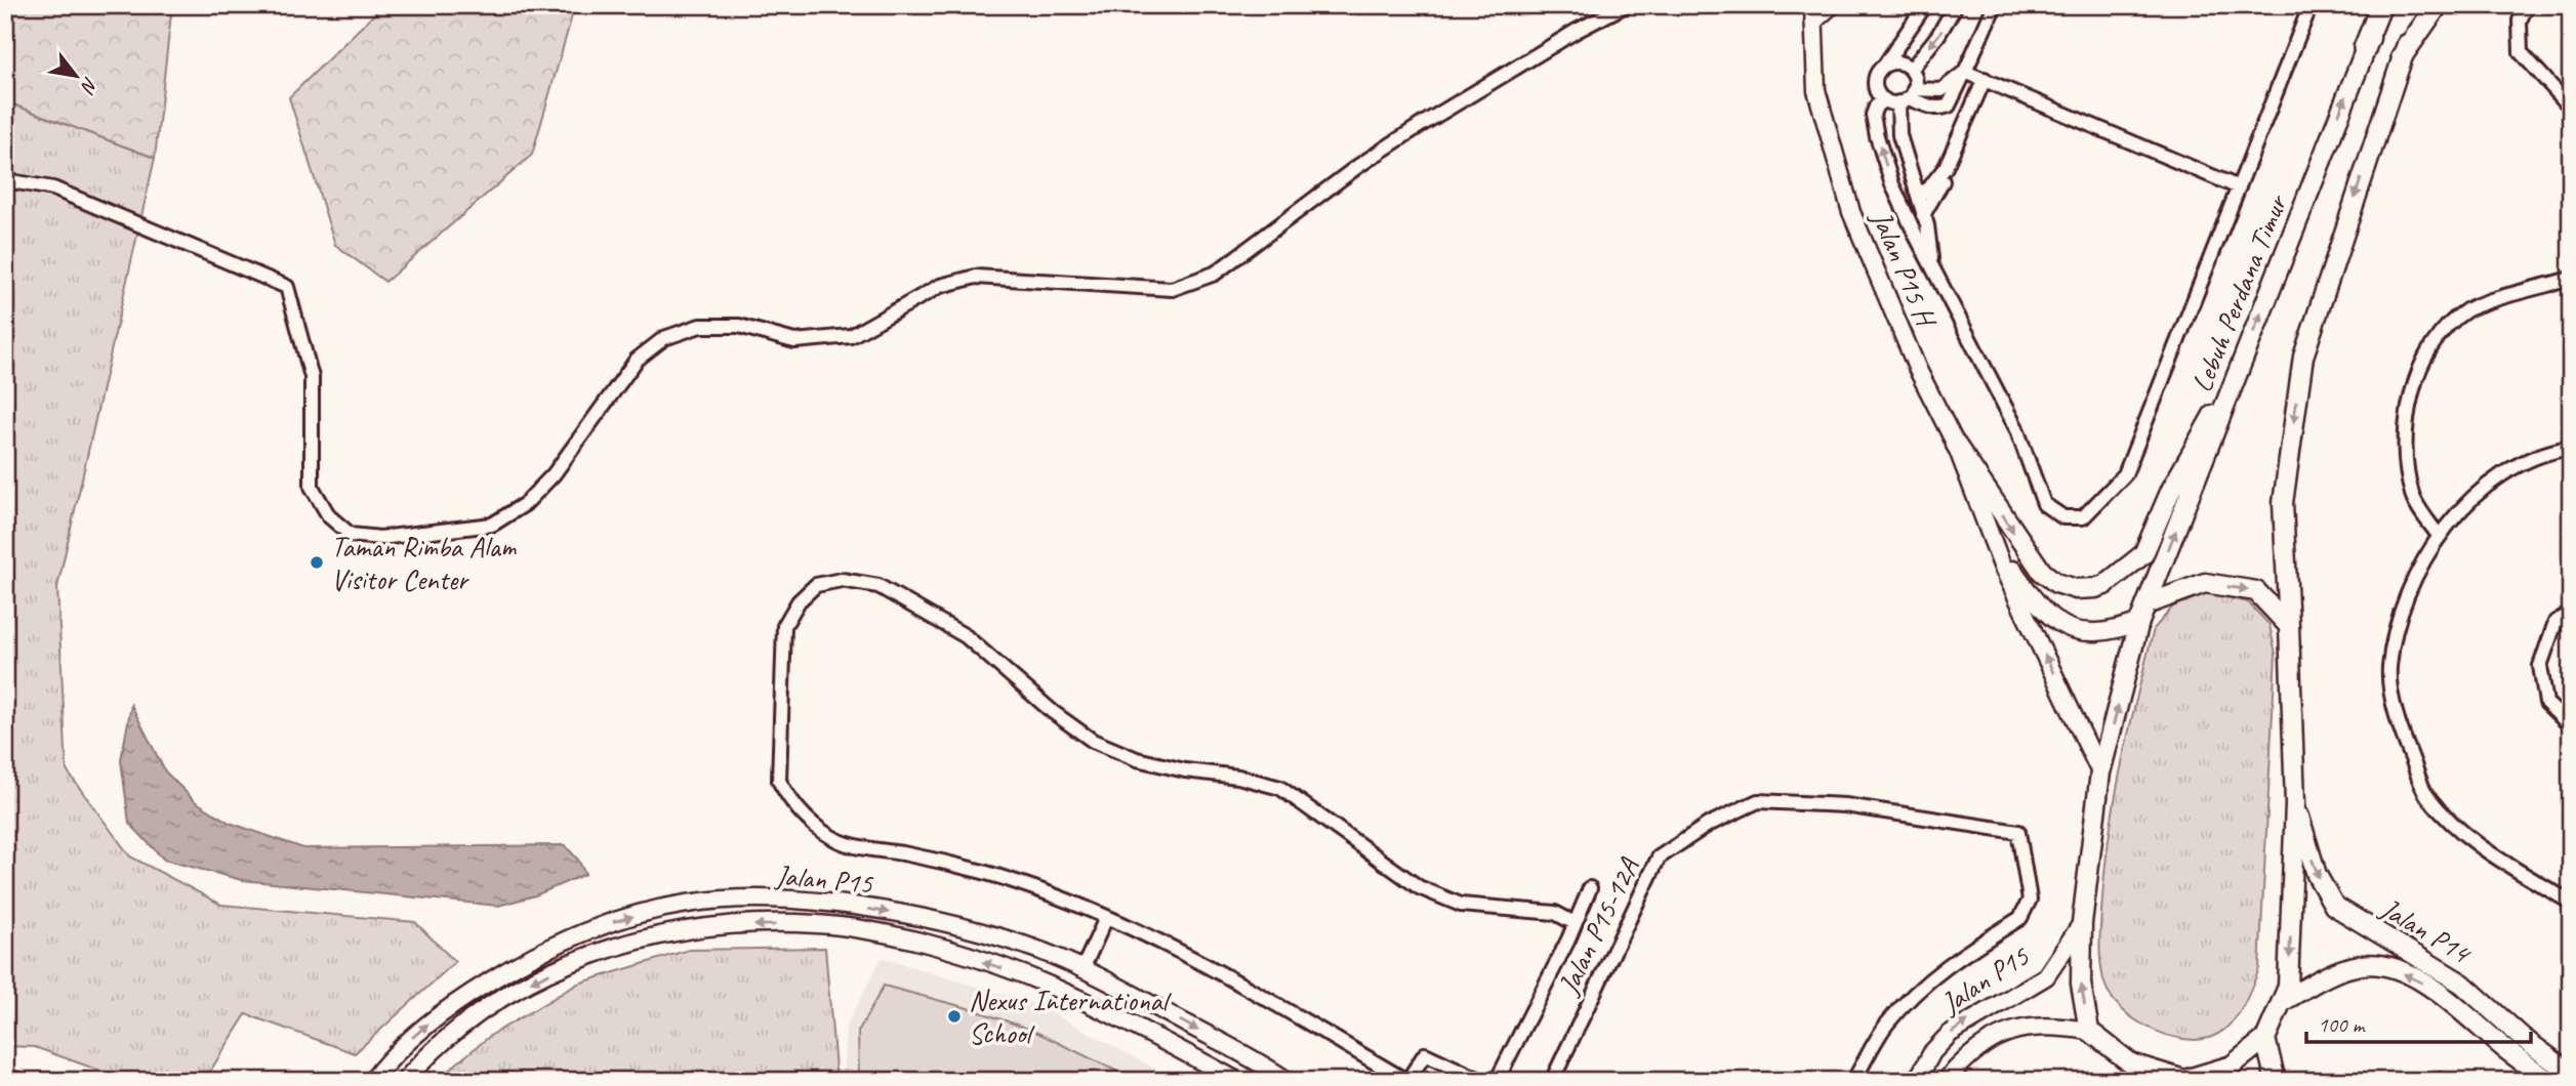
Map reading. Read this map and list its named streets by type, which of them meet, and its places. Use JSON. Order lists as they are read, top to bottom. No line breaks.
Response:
{"streets":{"main road":["Lebuh Perdana Timur","Jalan P14"],"street":["Jalan P15 H","Jalan P15","Jalan P15-12A"]},"crossings":[["Jalan P15 H","Lebuh Perdana Timur"],["Lebuh Perdana Timur","Jalan P15"]],"places":["Taman Rimba Alam Visitor Center","Nexus International School"],"scale_bar":"100 m","north":"bottom right"}
